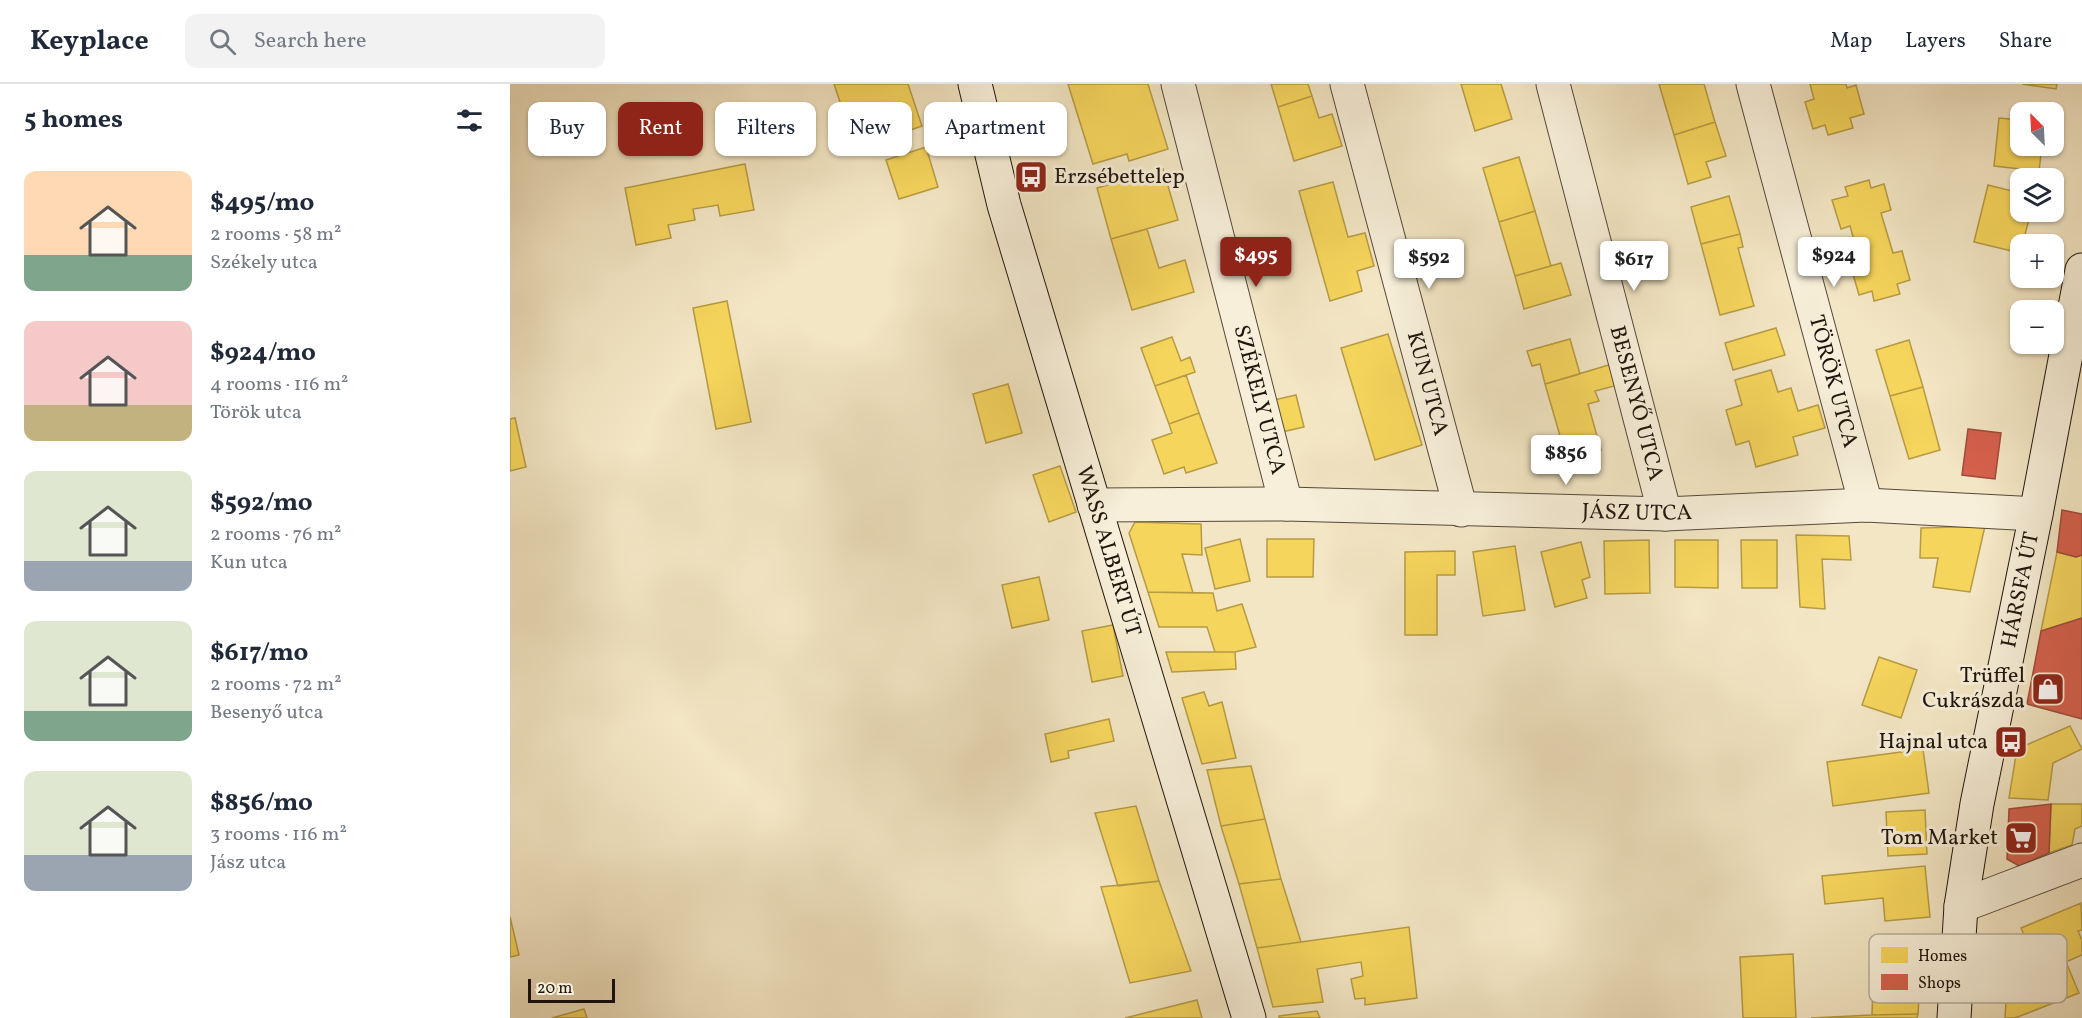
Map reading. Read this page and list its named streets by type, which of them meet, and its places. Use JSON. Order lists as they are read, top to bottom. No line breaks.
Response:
{"streets":{"street":["TÖRÖK UTCA","KUN UTCA","SZÉKELY UTCA","BESENYŐ UTCA","JÁSZ UTCA","WASS ALBERT ÚT","HÁRSFA ÚT"]},"crossings":[["TÖRÖK UTCA","JÁSZ UTCA"],["KUN UTCA","JÁSZ UTCA"],["SZÉKELY UTCA","JÁSZ UTCA"],["BESENYŐ UTCA","JÁSZ UTCA"],["JÁSZ UTCA","WASS ALBERT ÚT"],["JÁSZ UTCA","HÁRSFA ÚT"]],"places":{"bus stop":["Erzsébettelep","Hajnal utca"],"shop":["Trüffel Cukrászda"],"supermarket":["Tom Market"]},"legend":["Homes","Shops"],"scale_bar":"20 m","north":"top left","page":{"header":"Keyplace","search":"Search here","nav":["Map","Layers","Share"],"heading":"5 homes","map_buttons":["+","−"],"chip":["Buy","Rent","Filters","New","Apartment"],"list":[{"name":"$495/mo","note":"2 rooms · 58 m² · Székely utca"},{"name":"$924/mo","note":"4 rooms · 116 m² · Török utca"},{"name":"$592/mo","note":"2 rooms · 76 m² · Kun utca"},{"name":"$617/mo","note":"2 rooms · 72 m² · Besenyő utca"},{"name":"$856/mo","note":"3 rooms · 116 m² · Jász utca"}],"price":["$495","$924","$592","$617","$856"],"scale":"20 m"}}
